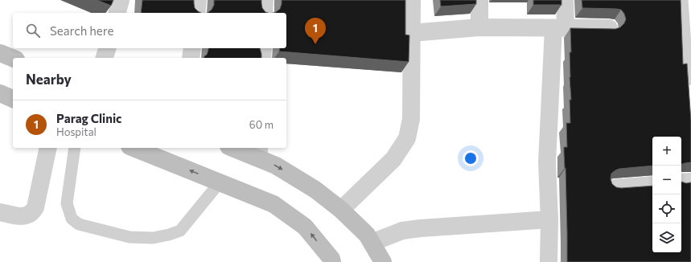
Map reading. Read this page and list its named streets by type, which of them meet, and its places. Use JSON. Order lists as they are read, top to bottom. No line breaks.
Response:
{"page":{"search":"Search here","pins":"1","heading":"Nearby","list":[{"mark":"1","name":"Parag Clinic","note":"Hospital","value":"60 m"}],"map_buttons":["+","−"]}}
